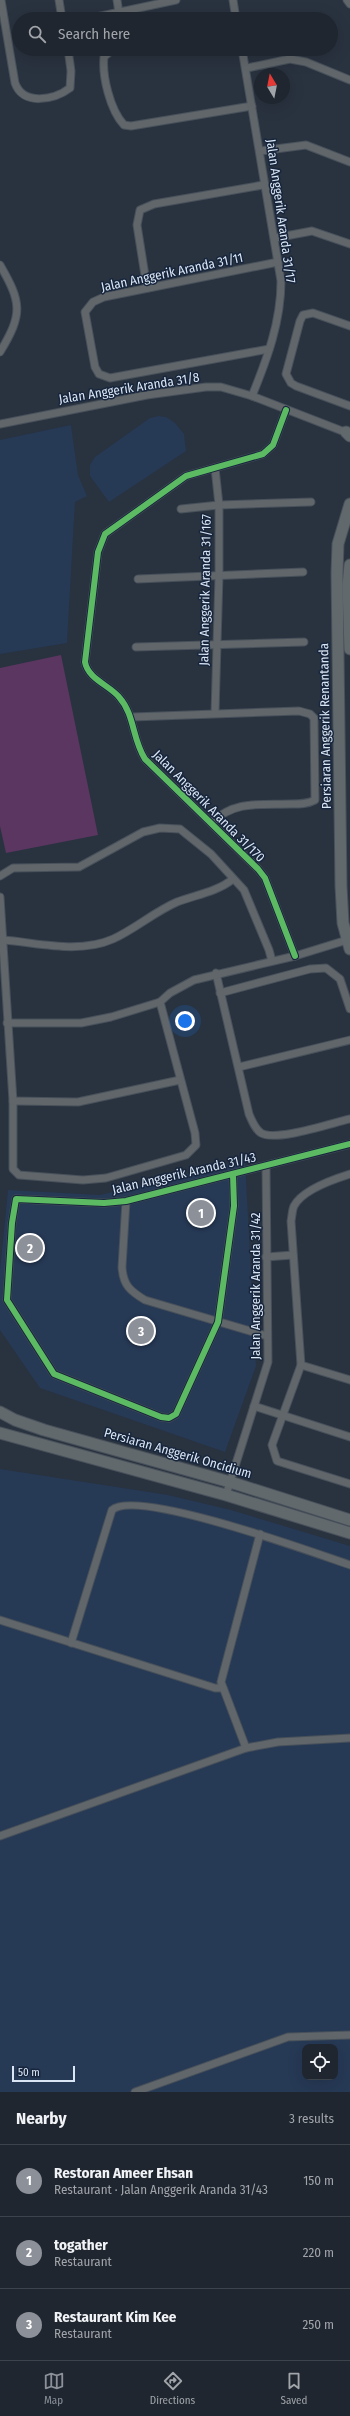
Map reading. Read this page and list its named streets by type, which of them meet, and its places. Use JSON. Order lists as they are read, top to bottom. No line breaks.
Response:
{"streets":{"main road":["Persiaran Anggerik Renantanda","Persiaran Anggerik Oncidium"],"street":["Jalan Anggerik Aranda 31/17","Jalan Anggerik Aranda 31/11","Jalan Anggerik Aranda 31/8","Jalan Anggerik Aranda 31/167","Jalan Anggerik Aranda 31/170","Jalan Anggerik Aranda 31/43","Jalan Anggerik Aranda 31/42"]},"crossings":[["Jalan Anggerik Aranda 31/17","Jalan Anggerik Aranda 31/11"],["Jalan Anggerik Aranda 31/17","Jalan Anggerik Aranda 31/8"],["Jalan Anggerik Aranda 31/8","Jalan Anggerik Aranda 31/170"],["Jalan Anggerik Aranda 31/167","Jalan Anggerik Aranda 31/170"],["Jalan Anggerik Aranda 31/43","Jalan Anggerik Aranda 31/42"],["Jalan Anggerik Aranda 31/42","Persiaran Anggerik Oncidium"]],"scale_bar":"50 m","north":"top","page":{"search":"Search here","pins":["1","2","3"],"scale":"50 m","heading":["Nearby","3 results"],"list":[{"mark":"1","name":"Restoran Ameer Ehsan","note":"Restaurant · Jalan Anggerik Aranda 31/43","value":"150 m"},{"mark":"2","name":"togather","note":"Restaurant","value":"220 m"},{"mark":"3","name":"Restaurant Kim Kee","note":"Restaurant","value":"250 m"}],"nav":["Map","Directions","Saved"]}}
